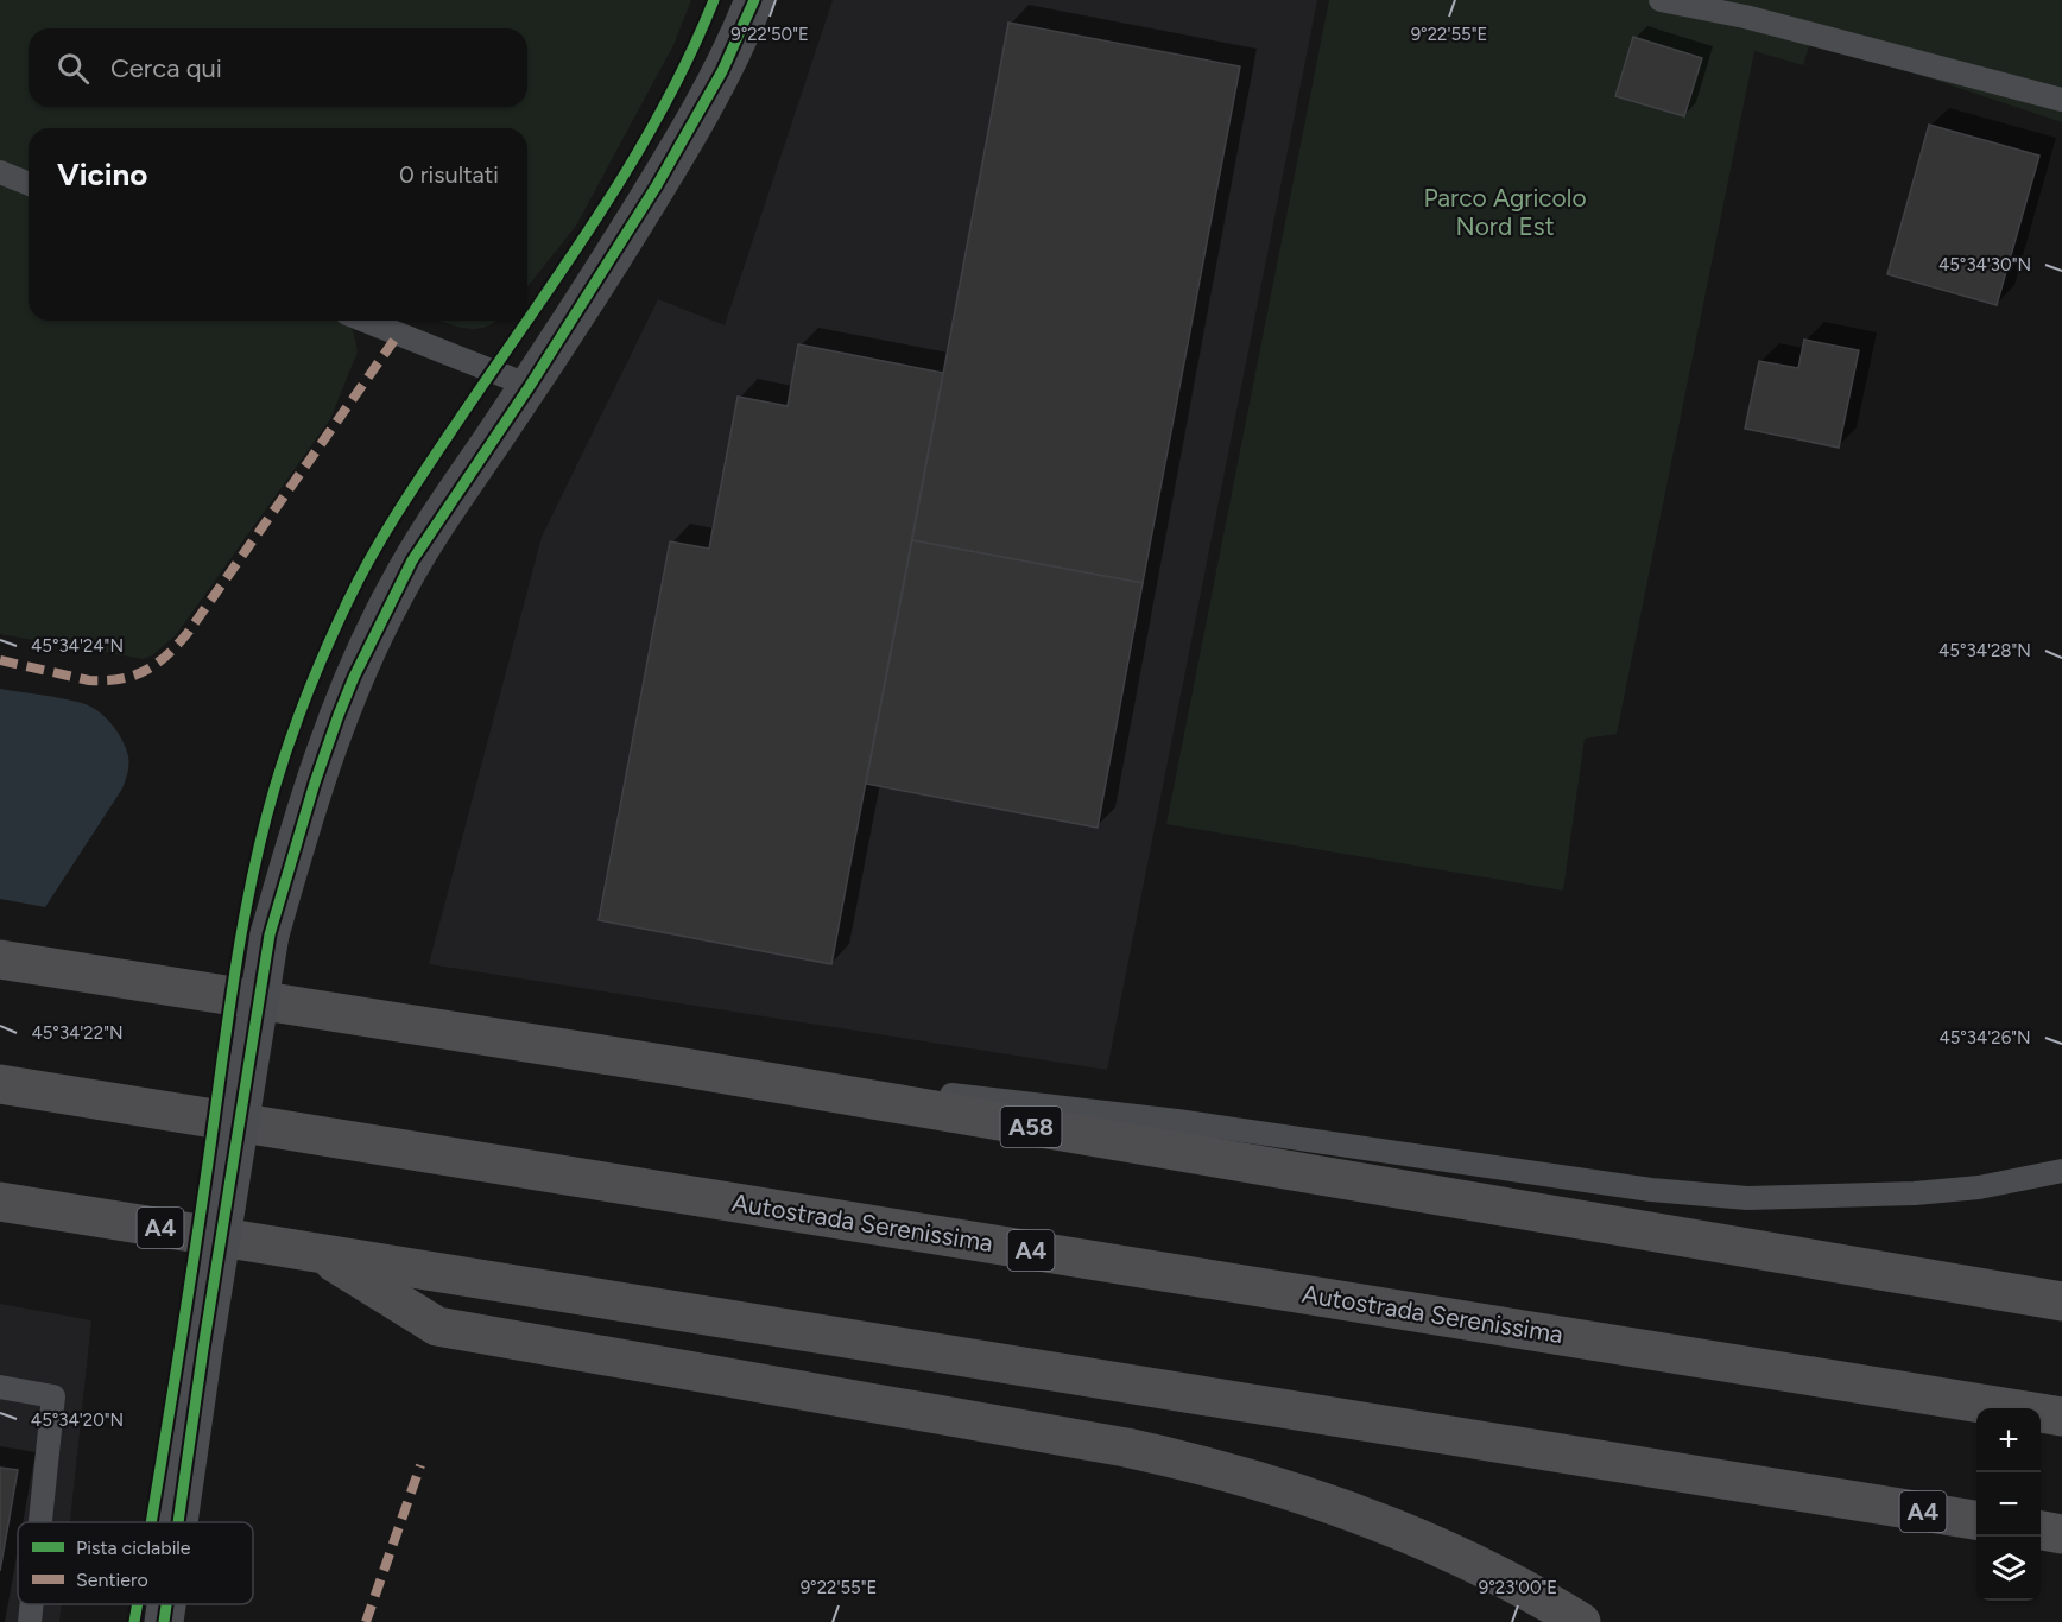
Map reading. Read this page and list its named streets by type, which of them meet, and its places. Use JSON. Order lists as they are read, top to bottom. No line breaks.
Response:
{"streets":{"highway":["A58","Autostrada Serenissima","A4"]},"parks":["Parco Agricolo Nord Est"],"legend":["Pista ciclabile","Sentiero"],"page":{"search":"Cerca qui","heading":["Vicino","0 risultati"],"map_buttons":["+","−"]},"coordinates":["9°22'50\"E","9°22'55\"E","45°34'30\"N","45°34'24\"N","45°34'28\"N","45°34'22\"N","45°34'26\"N","45°34'20\"N","9°23'00\"E"]}
